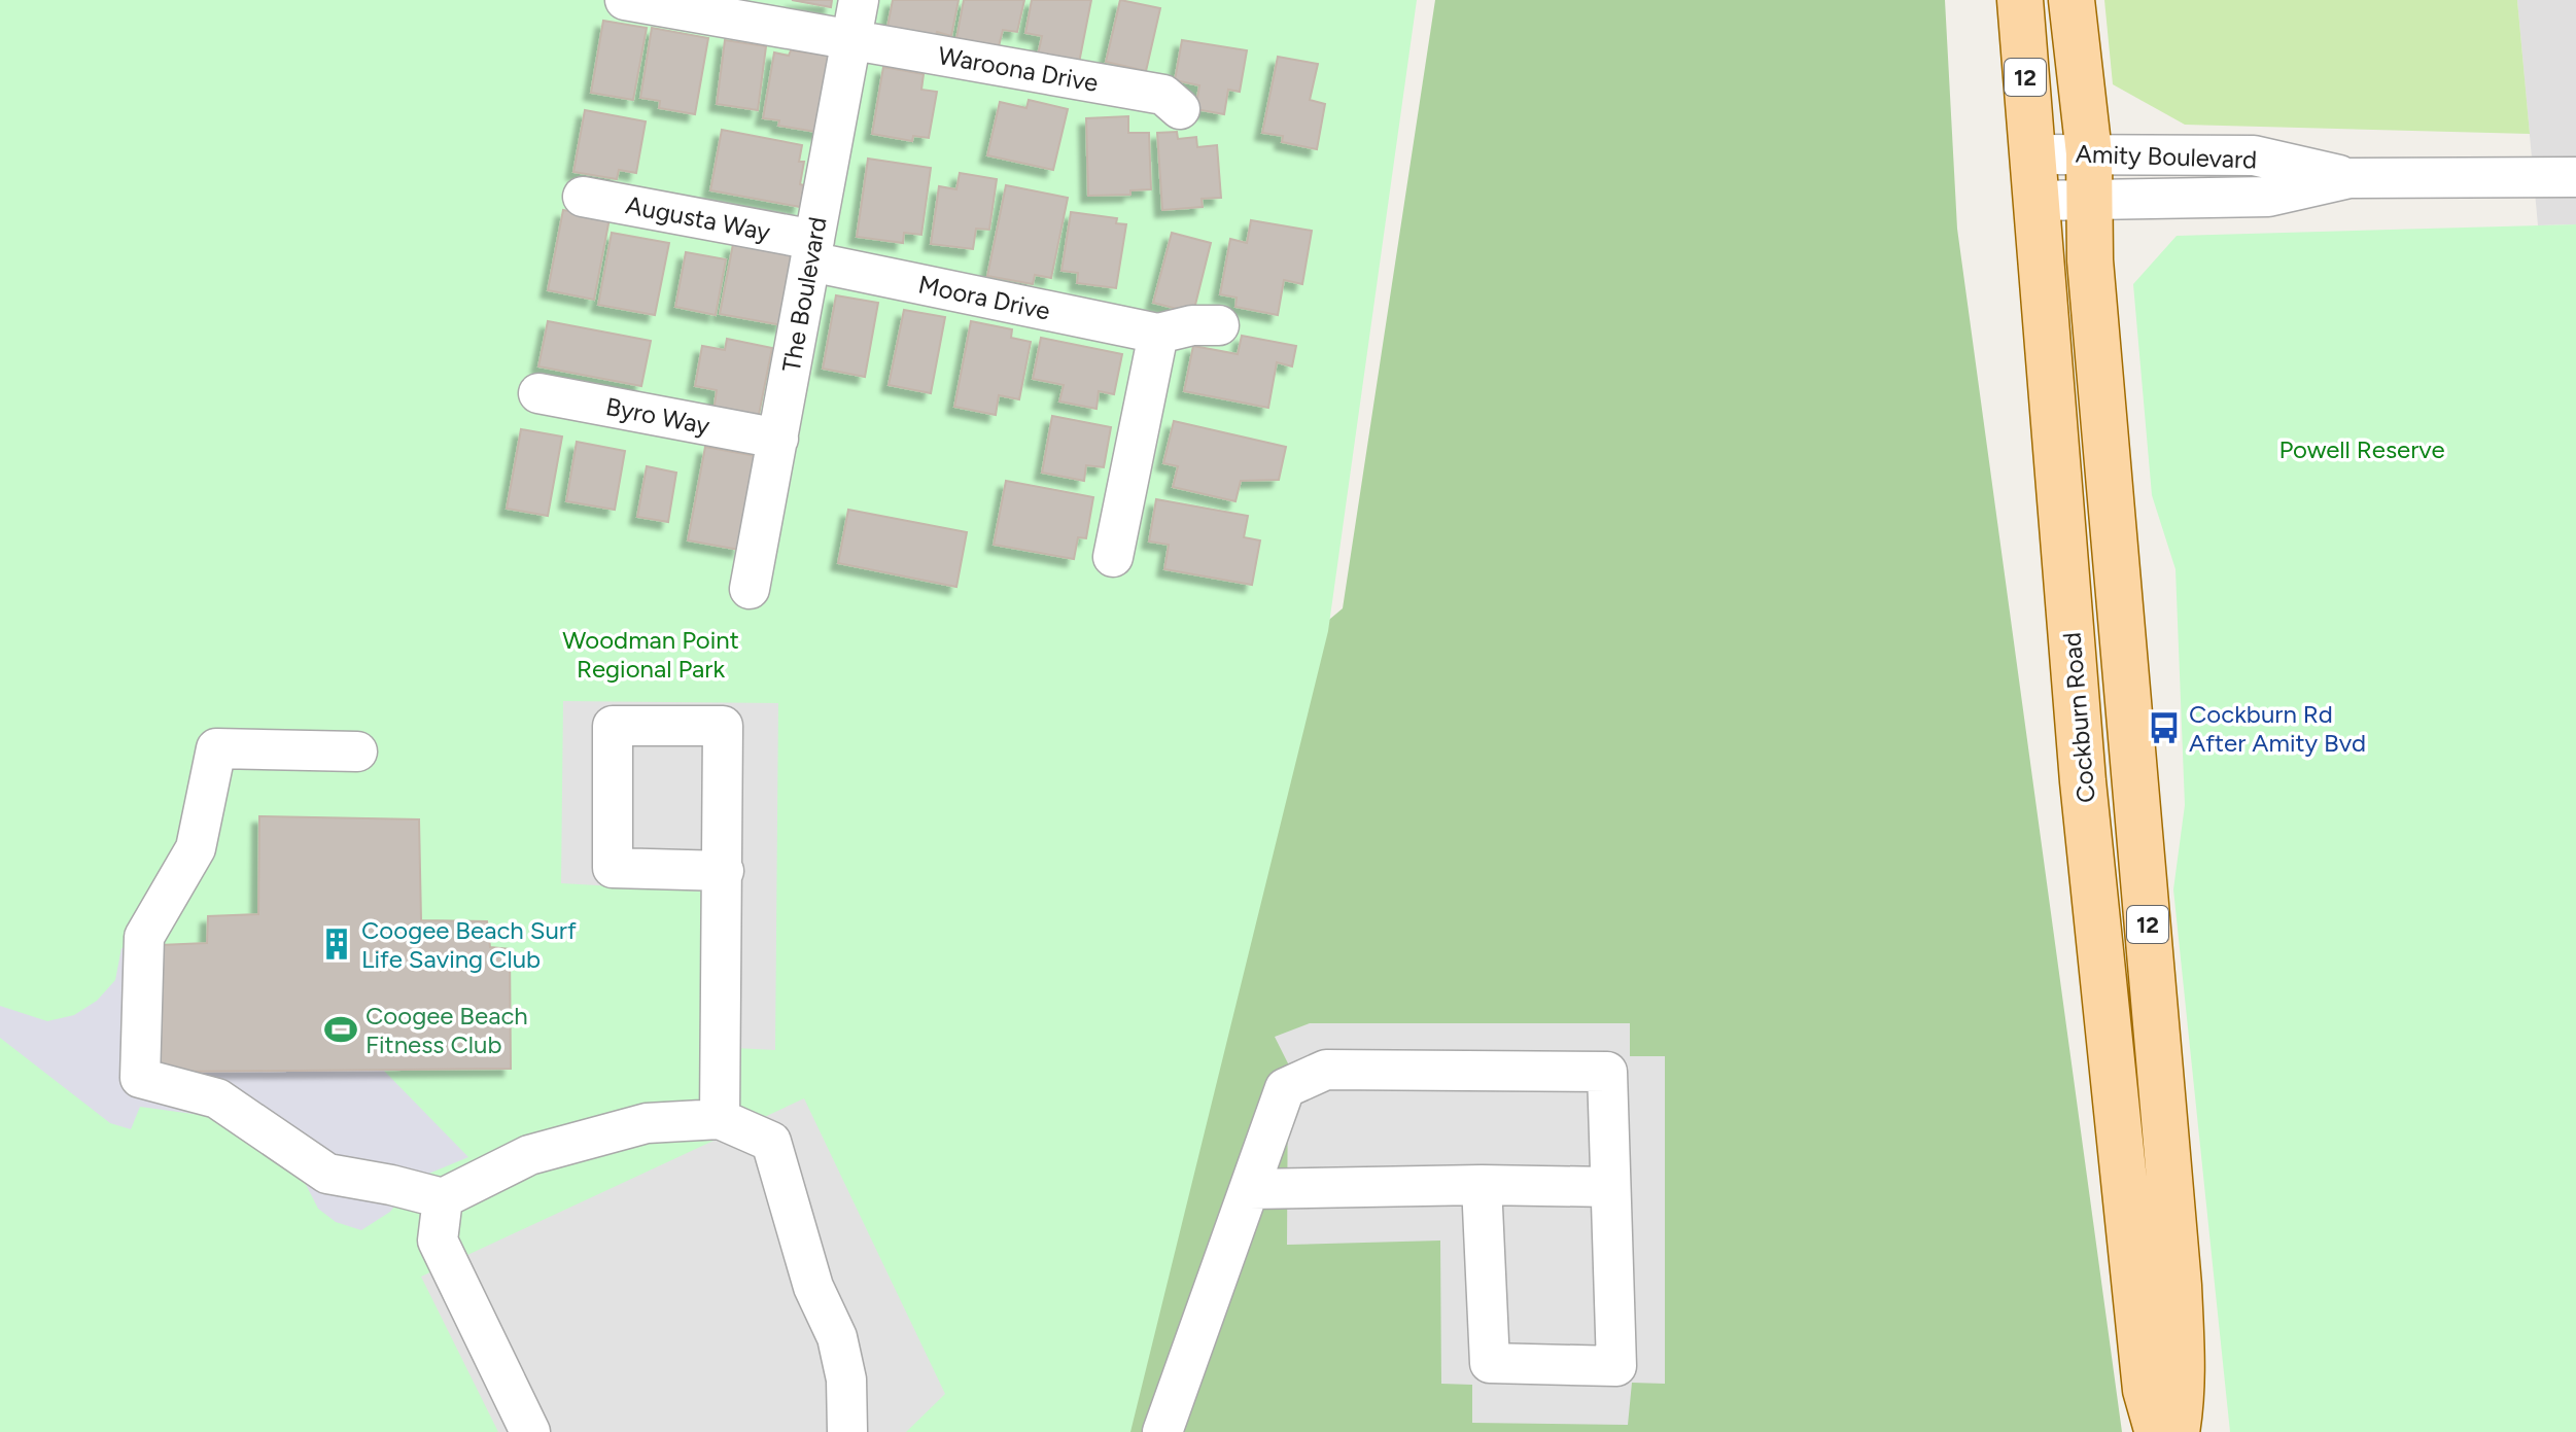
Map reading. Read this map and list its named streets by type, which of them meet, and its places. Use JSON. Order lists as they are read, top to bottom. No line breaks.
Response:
{"streets":{"main road":["12","Cockburn Road"],"street":["Waroona Drive","Amity Boulevard","Augusta Way","The Boulevard","Moora Drive","Byro Way"]},"crossings":[["Waroona Drive","The Boulevard"],["Amity Boulevard","Cockburn Road"],["Augusta Way","The Boulevard"],["Augusta Way","Moora Drive"],["The Boulevard","Moora Drive"],["The Boulevard","Byro Way"]],"parks":["Powell Reserve","Woodman Point Regional Park"],"places":{"bus stop":["Cockburn Rd After Amity Bvd"],"building":["Coogee Beach Surf Life Saving Club"],"sports":["Coogee Beach Fitness Club"]}}
